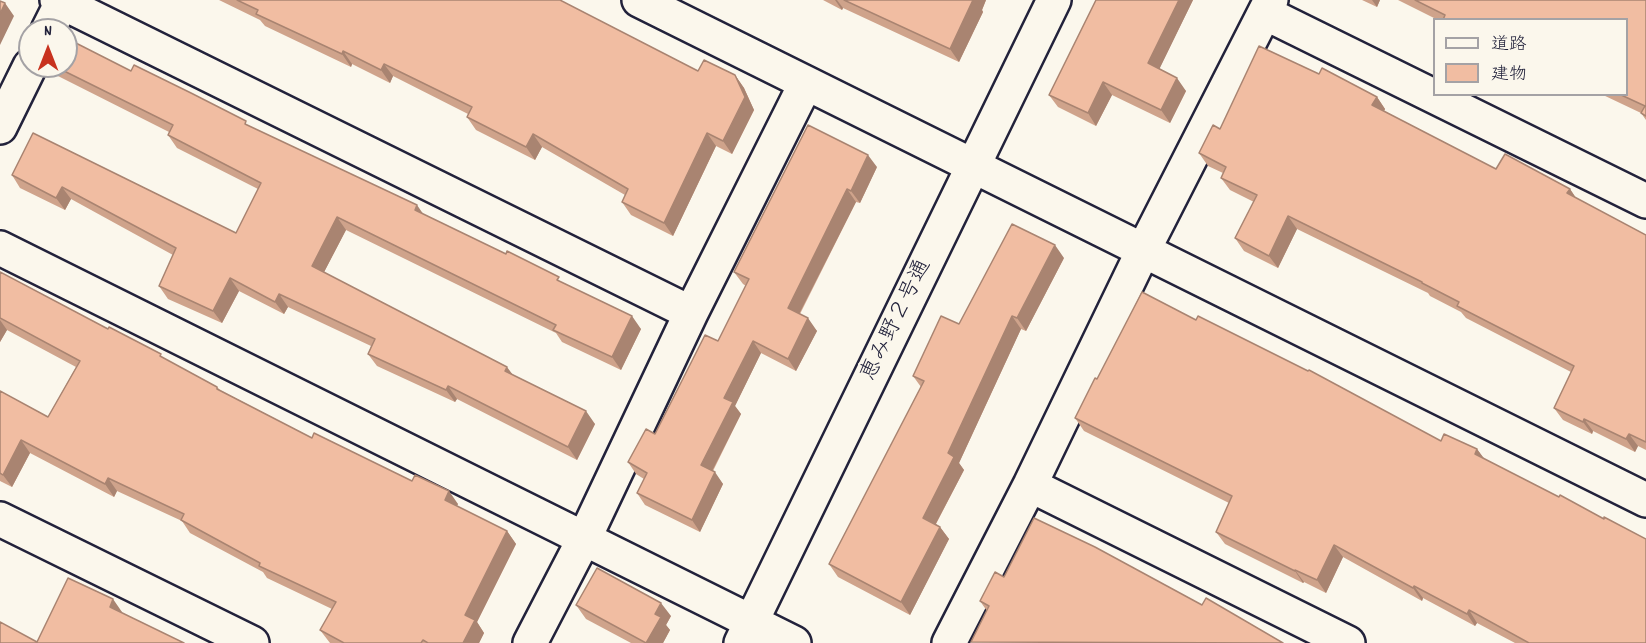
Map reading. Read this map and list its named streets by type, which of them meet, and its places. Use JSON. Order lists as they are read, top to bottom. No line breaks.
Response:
{"streets":{"street":["恵み野２号通"]},"legend":["道路","建物"],"north":"top"}
